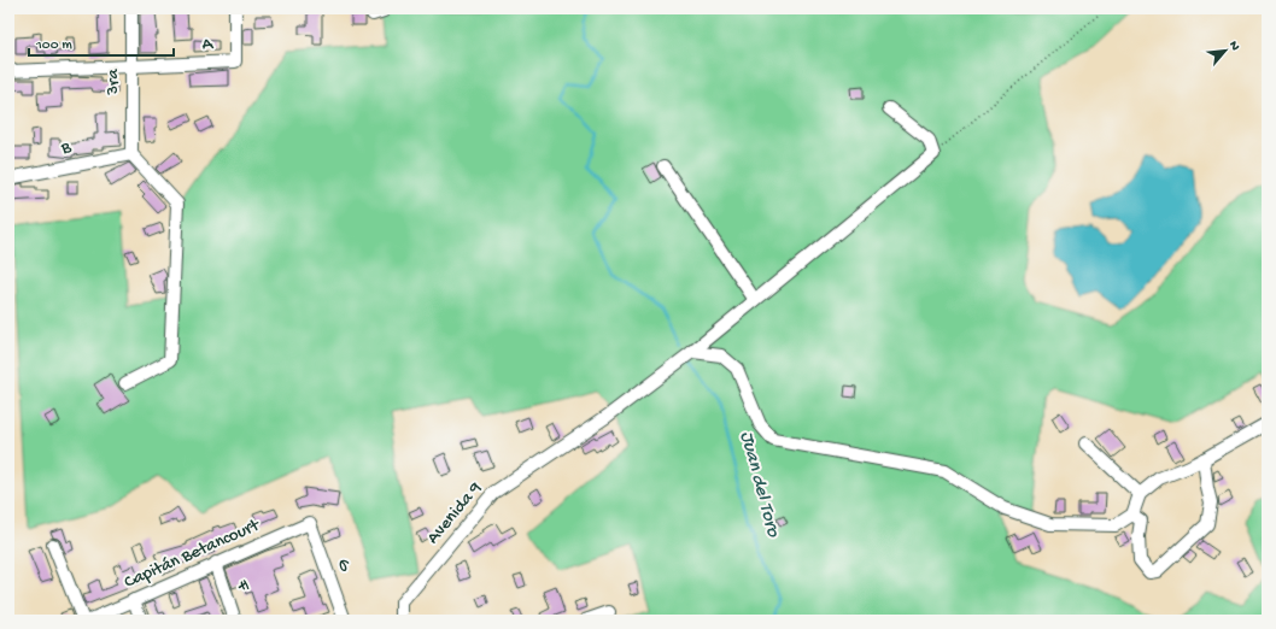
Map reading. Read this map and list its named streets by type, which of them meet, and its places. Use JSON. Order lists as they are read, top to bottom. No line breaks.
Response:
{"streets":{"street":["A","3ra","B","Avenida 9","Capitán Betancourt","G","F"]},"crossings":[["A","3ra"],["3ra","B"],["Capitán Betancourt","G"],["Capitán Betancourt","F"]],"water":["Juan del Toro"],"scale_bar":"100 m","north":"top right"}
